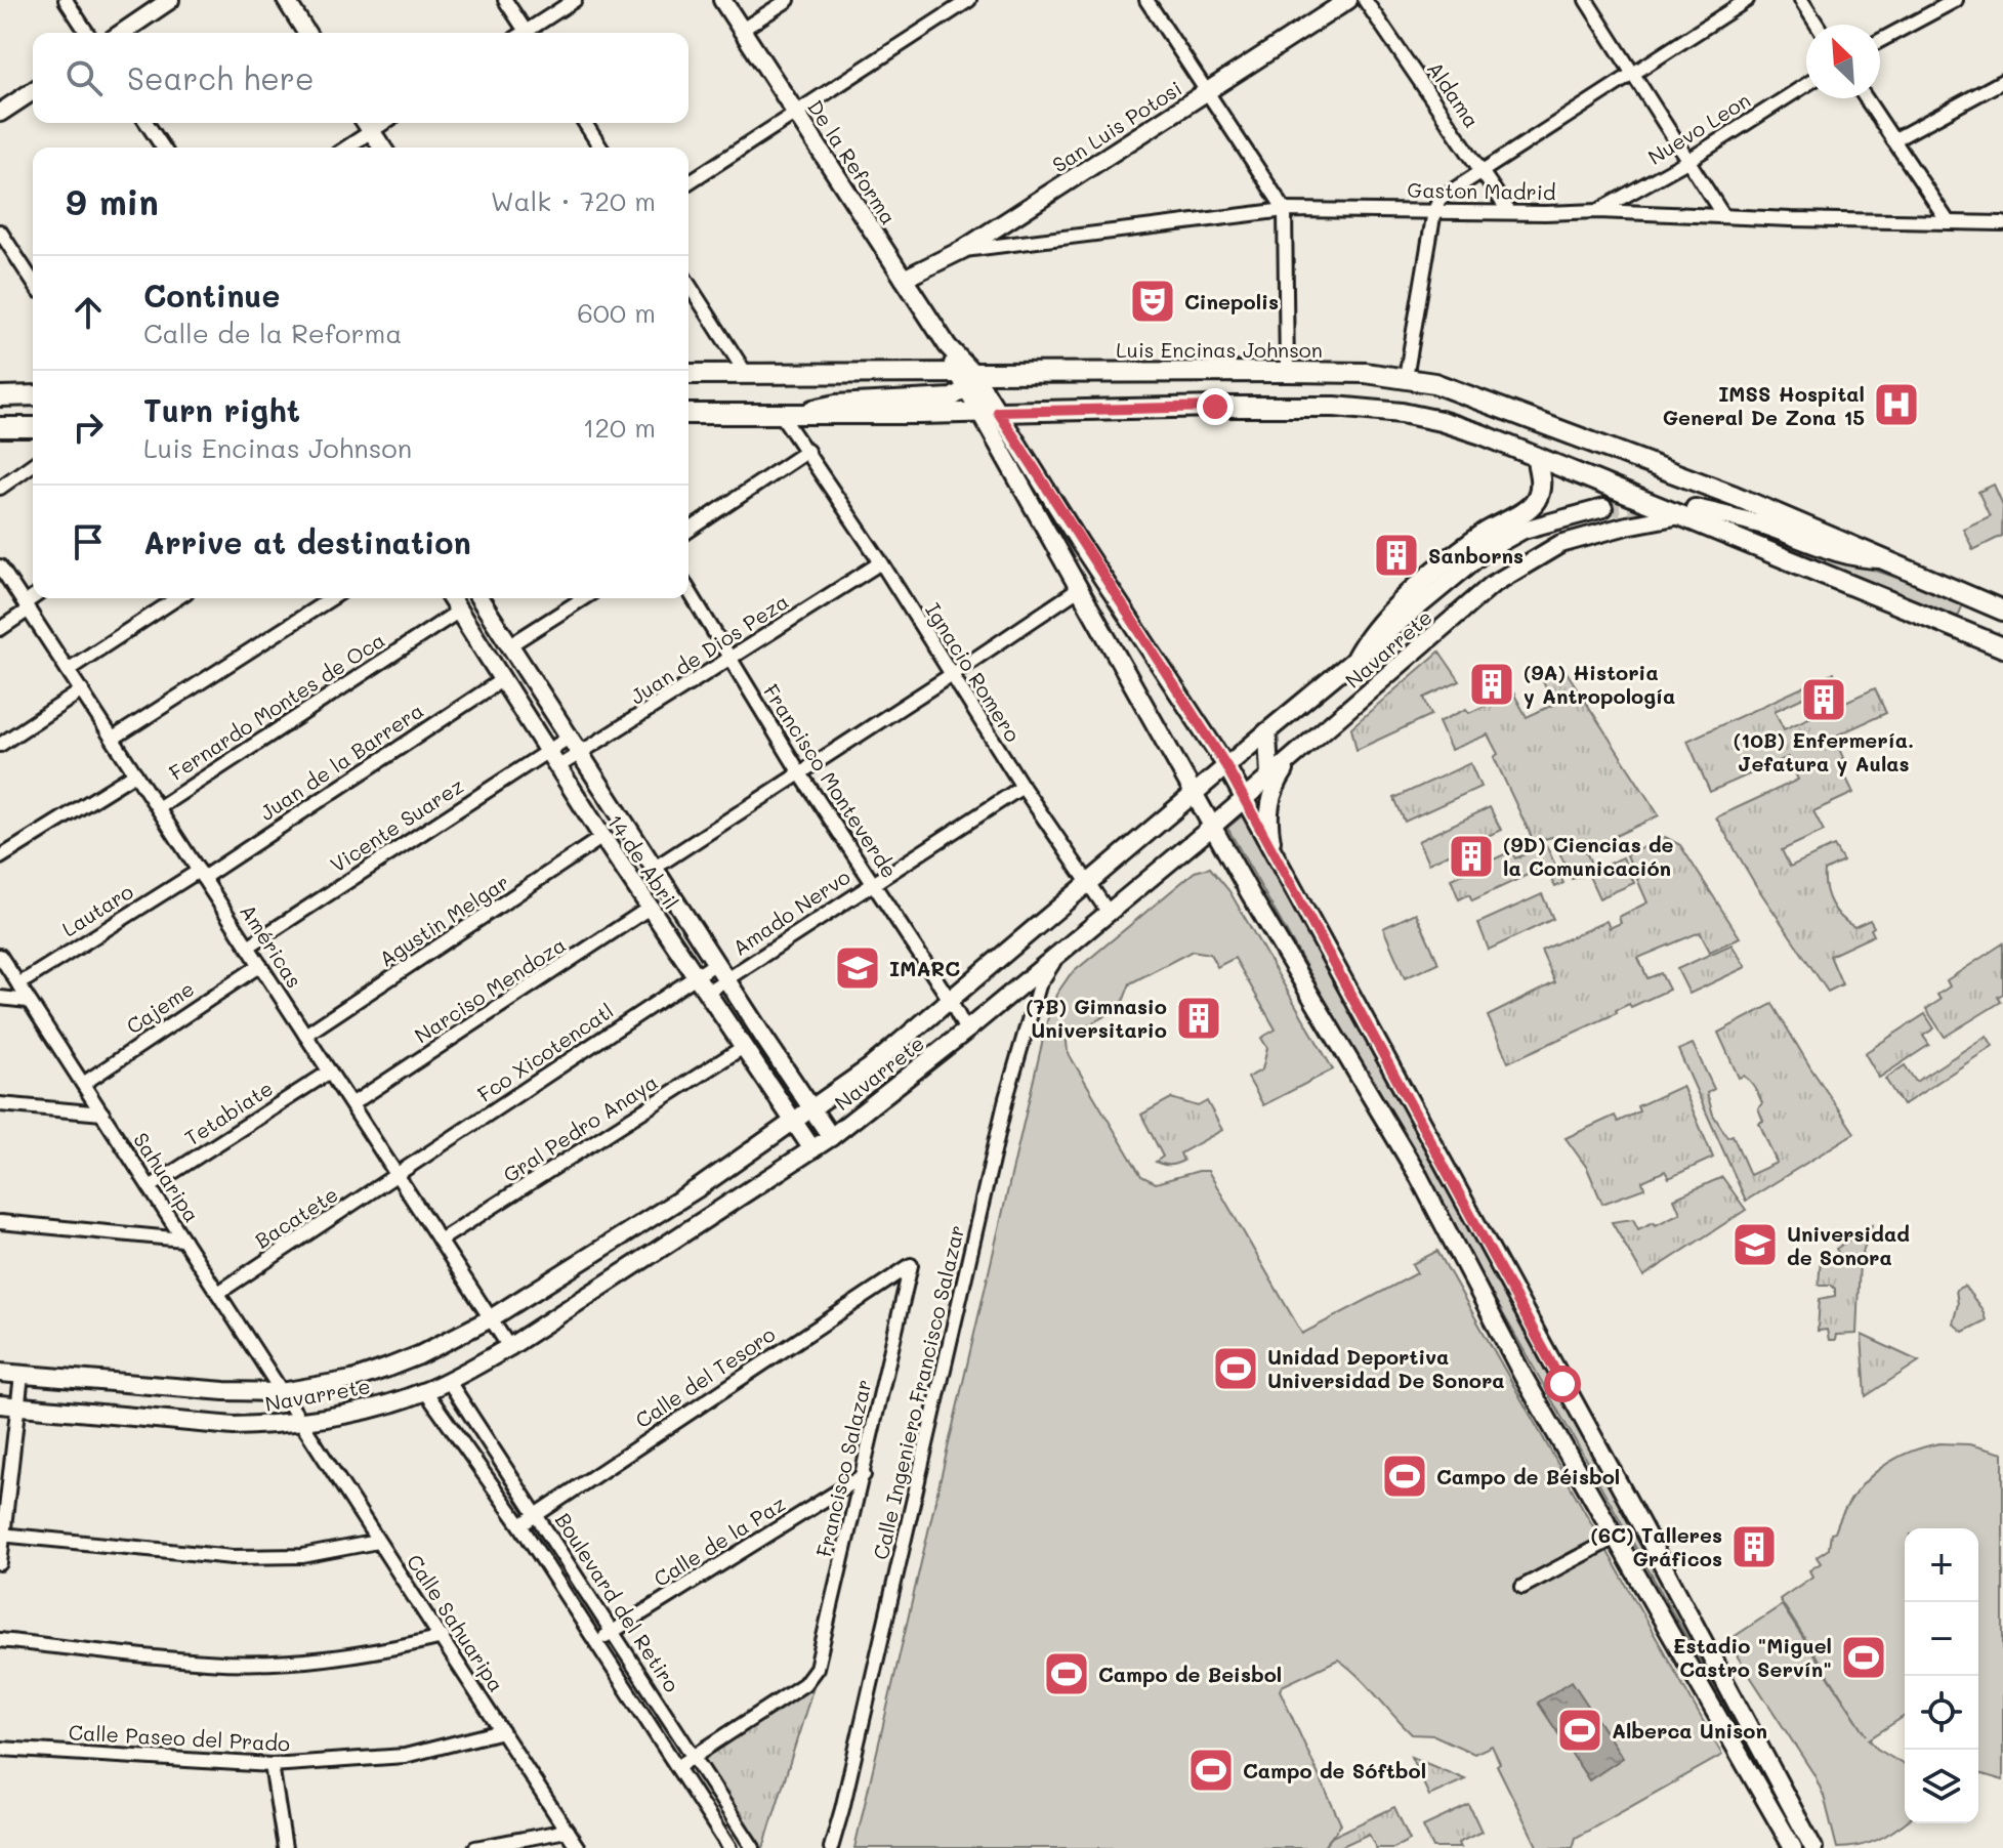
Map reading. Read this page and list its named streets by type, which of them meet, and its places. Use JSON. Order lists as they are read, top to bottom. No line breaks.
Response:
{"streets":{"main road":["San Luis Potosi","De la Reforma","Luis Encinas Johnson","Navarrete","14 de Abril"],"street":["Aldama","Nuevo Leon","Gaston Madrid","Juan de Dios Peza","Ignacio Romero","Fernardo Montes de Oca","Juan de la Barrera","Francisco Monteverde","Vicente Suarez","Lautaro","Amado Nervo","Agustin Melgar","Américas","Narciso Mendoza","Cajeme","Fco Xicotencatl","Tetabiate","Gral Pedro Anaya","Sahuaripa","Bacatete","Calle del Tesoro","Calle Ingeniero Francisco Salazar","Francisco Salazar","Calle de la Paz","Boulevard del Retiro","Calle Sahuaripa","Calle Paseo del Prado"]},"crossings":[["Aldama","Gaston Madrid"],["San Luis Potosi","De la Reforma"],["San Luis Potosi","Gaston Madrid"],["Nuevo Leon","Gaston Madrid"],["De la Reforma","Luis Encinas Johnson"],["Luis Encinas Johnson","Navarrete"],["Juan de Dios Peza","Ignacio Romero"],["Juan de Dios Peza","Francisco Monteverde"],["Juan de Dios Peza","14 de Abril"],["Navarrete","Ignacio Romero"],["Navarrete","Francisco Monteverde"],["Navarrete","14 de Abril"],["Navarrete","Américas"],["Navarrete","Sahuaripa"],["Navarrete","Calle Ingeniero Francisco Salazar"],["Navarrete","Boulevard del Retiro"],["Navarrete","Calle Sahuaripa"],["Ignacio Romero","Amado Nervo"],["Fernardo Montes de Oca","14 de Abril"],["Fernardo Montes de Oca","Américas"],["Juan de la Barrera","14 de Abril"],["Juan de la Barrera","Lautaro"],["Juan de la Barrera","Américas"],["Francisco Monteverde","Amado Nervo"],["Vicente Suarez","14 de Abril"],["Vicente Suarez","Américas"],["14 de Abril","Amado Nervo"],["14 de Abril","Agustin Melgar"],["14 de Abril","Narciso Mendoza"],["14 de Abril","Fco Xicotencatl"],["14 de Abril","Gral Pedro Anaya"],["Lautaro","Américas"],["Lautaro","Sahuaripa"],["Agustin Melgar","Américas"],["Américas","Narciso Mendoza"],["Américas","Cajeme"],["Américas","Fco Xicotencatl"],["Américas","Tetabiate"],["Américas","Gral Pedro Anaya"],["Américas","Bacatete"],["Cajeme","Sahuaripa"],["Fco Xicotencatl","Bacatete"],["Tetabiate","Sahuaripa"],["Sahuaripa","Bacatete"],["Sahuaripa","Calle Sahuaripa"],["Calle del Tesoro","Francisco Salazar"],["Calle del Tesoro","Boulevard del Retiro"],["Francisco Salazar","Calle de la Paz"],["Francisco Salazar","Boulevard del Retiro"],["Calle de la Paz","Boulevard del Retiro"],["Calle Sahuaripa","Calle Paseo del Prado"]],"places":{"theatre":["Cinepolis"],"hospital":["IMSS Hospital General De Zona 15"],"building":["Sanborns","(9A) Historia y Antropología","(10B) Enfermería. Jefatura y Aulas","(9D) Ciencias de la Comunicación","(7B) Gimnasio Universitario","(6C) Talleres Gráficos"],"school or university":["IMARC","Universidad de Sonora"],"sports":["Unidad Deportiva Universidad De Sonora","Campo de Béisbol","Estadio \"Miguel Castro Servín\"","Campo de Beisbol","Alberca Unison","Campo de Sóftbol"]},"north":"top left","page":{"search":"Search here","heading":["9 min","Walk · 720 m"],"list":[["Continue","Calle de la Reforma","600 m"],["Turn right","Luis Encinas Johnson","120 m"],"Arrive at destination"],"map_buttons":["+","−"]}}
